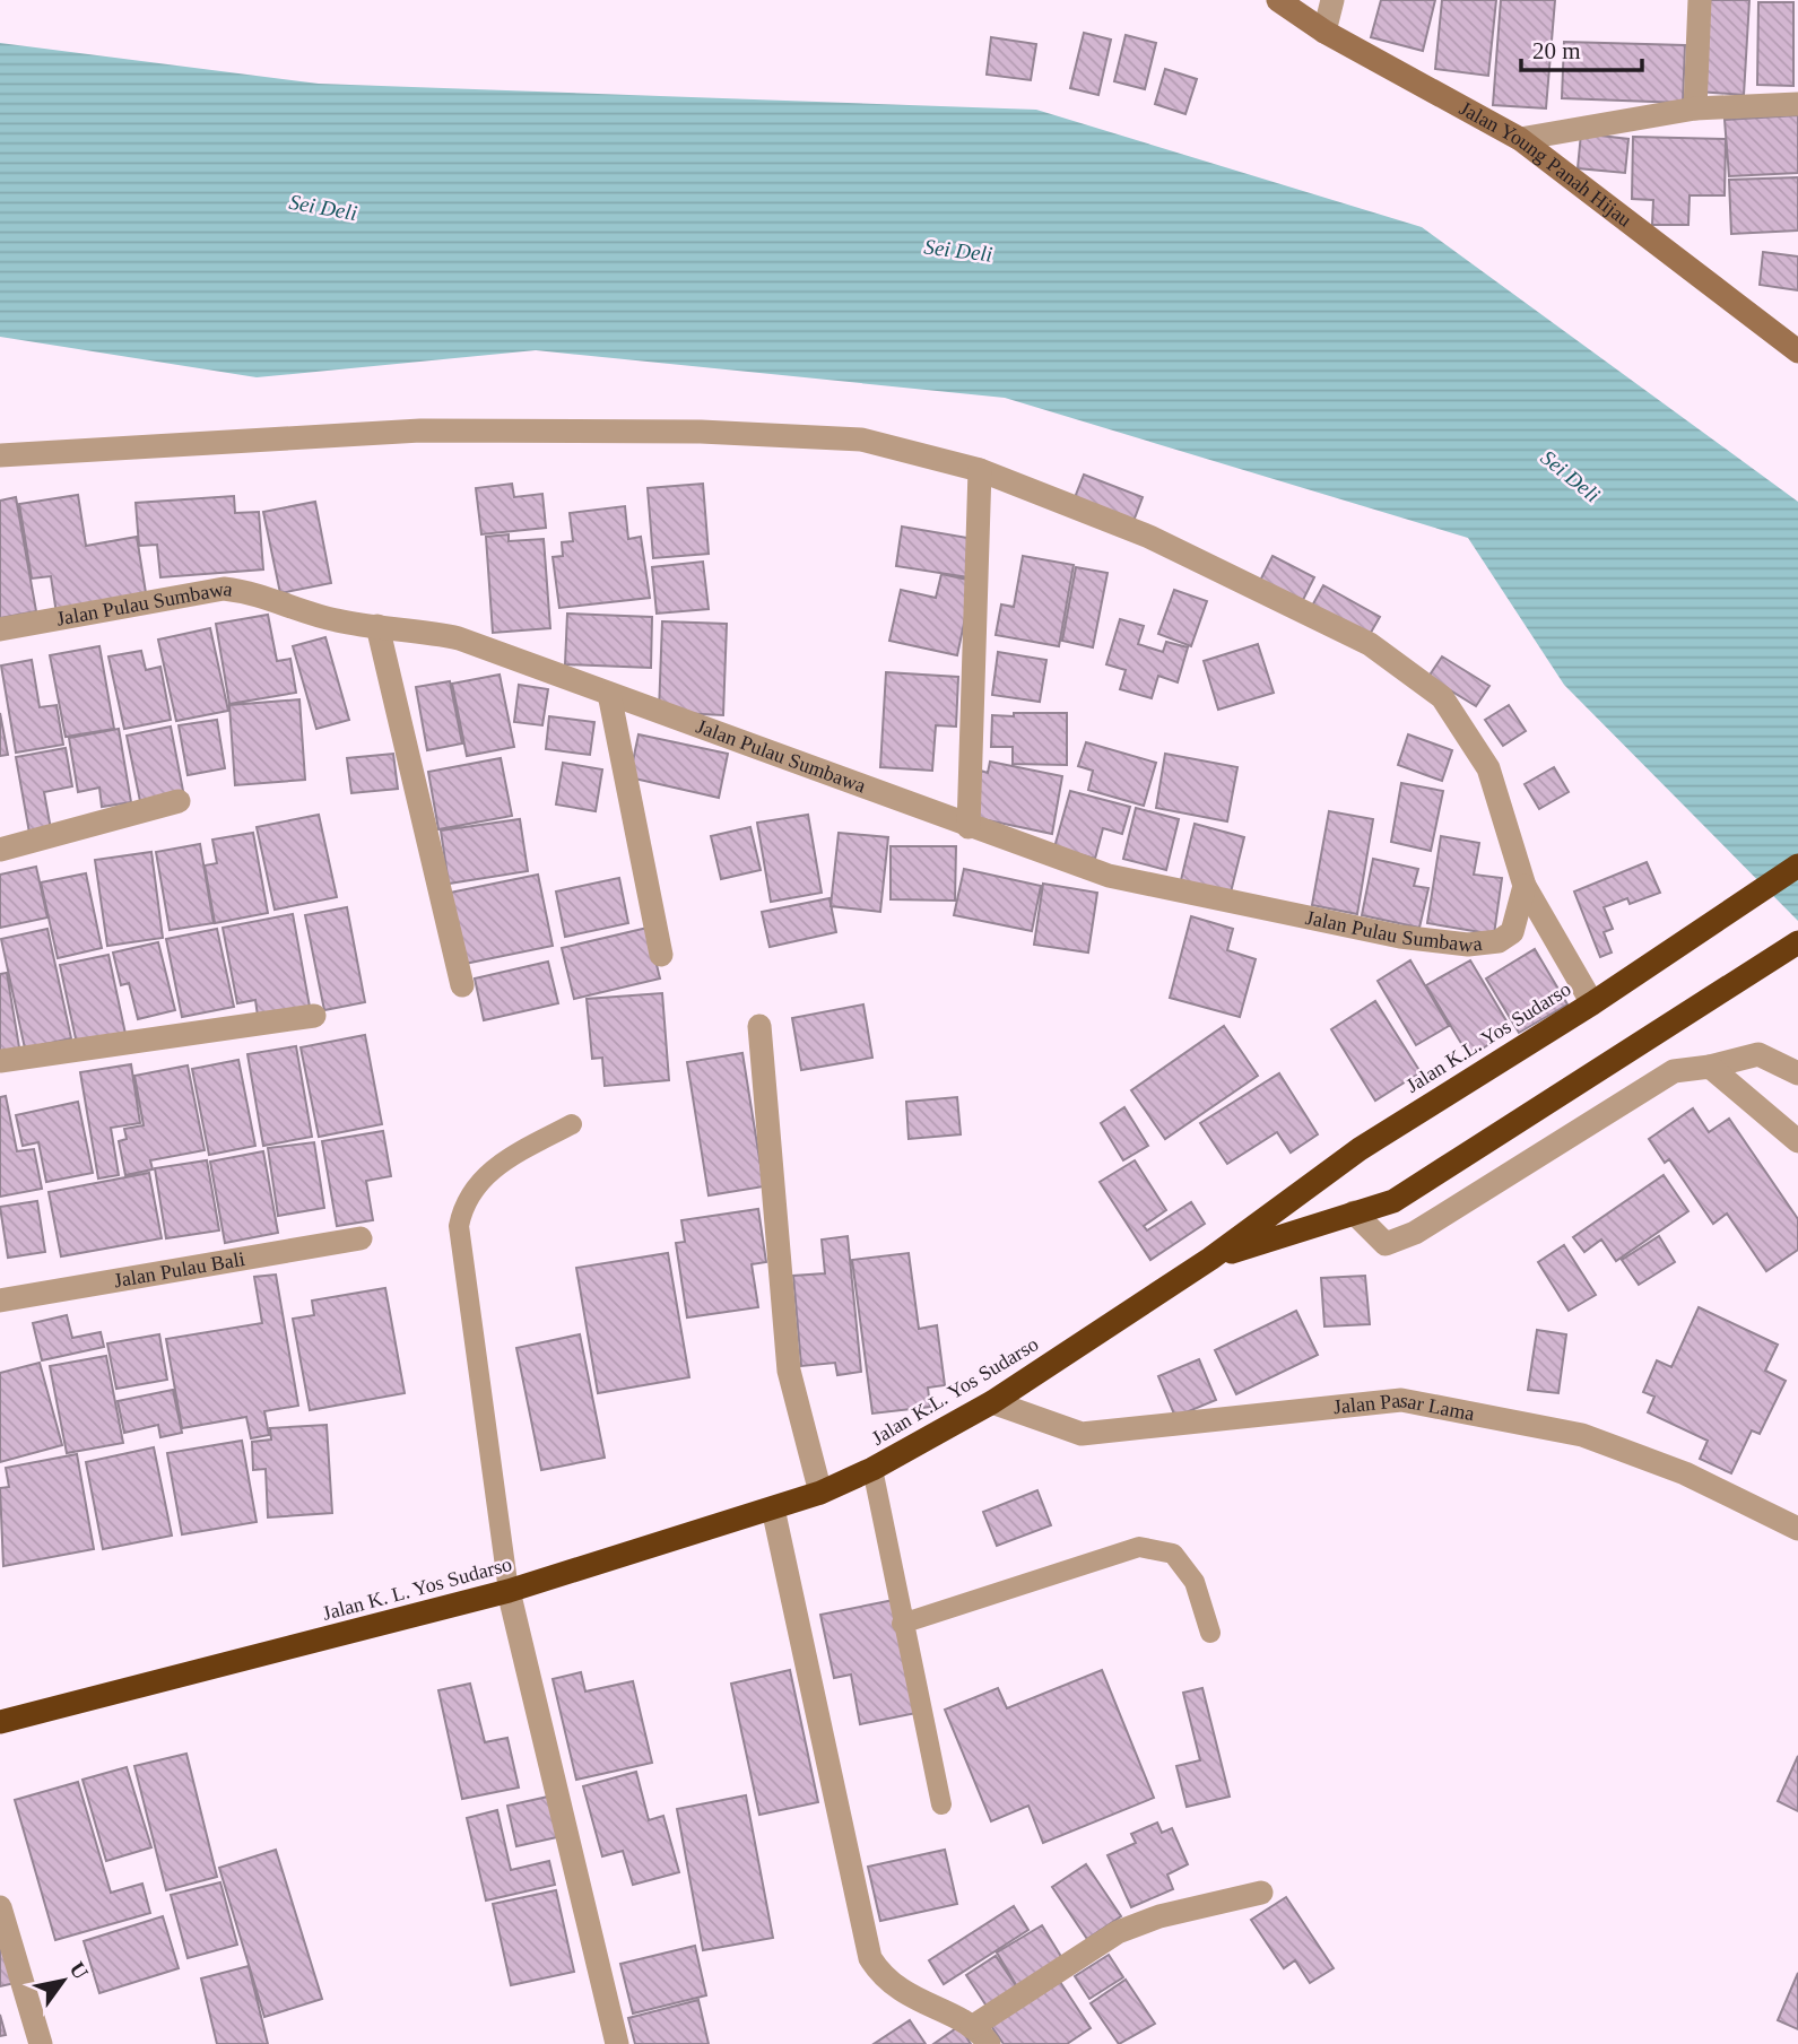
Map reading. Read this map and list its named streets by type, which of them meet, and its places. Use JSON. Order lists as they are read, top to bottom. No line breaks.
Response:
{"streets":{"highway":["Jalan K.L. Yos Sudarso","Jalan K. L. Yos Sudarso"],"street":["Jalan Young Panah Hijau","Jalan Pulau Sumbawa","Jalan Pulau Bali","Jalan Pasar Lama"]},"crossings":[["Jalan K.L. Yos Sudarso","Jalan Pasar Lama"],["Jalan K.L. Yos Sudarso","Jalan K. L. Yos Sudarso"]],"water":["Sei Deli"],"scale_bar":"20 m","north":"top right"}
